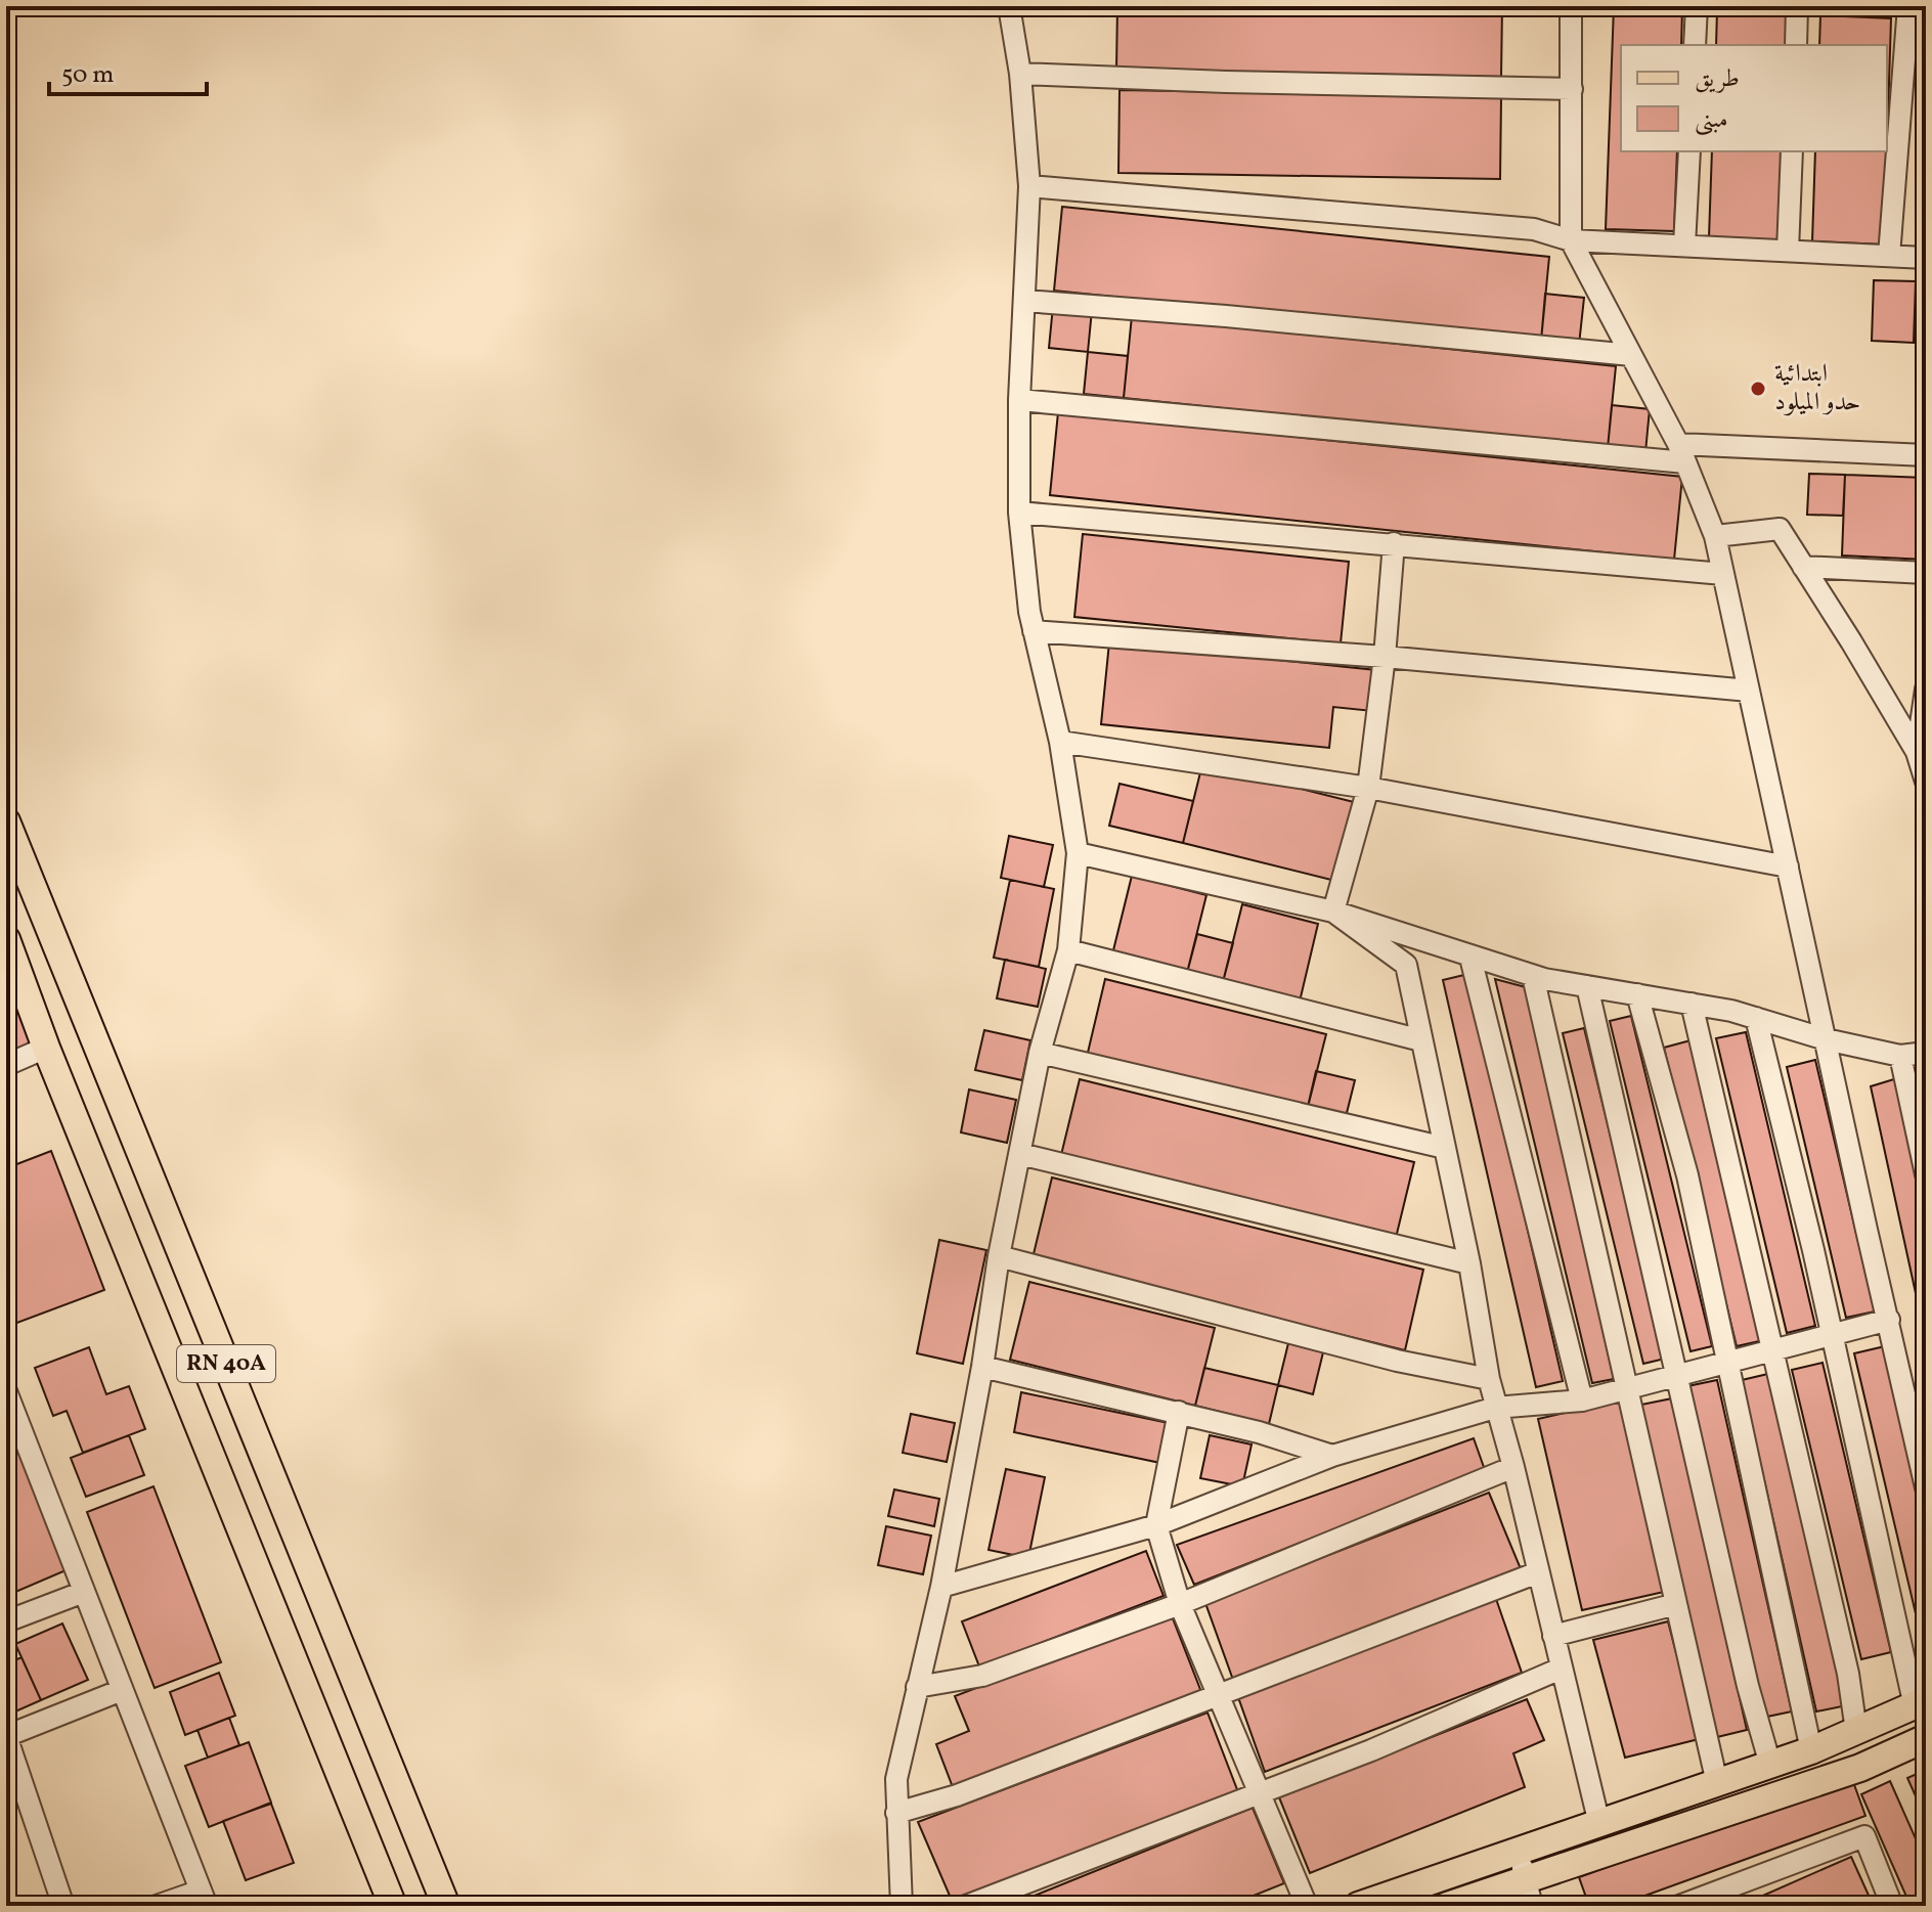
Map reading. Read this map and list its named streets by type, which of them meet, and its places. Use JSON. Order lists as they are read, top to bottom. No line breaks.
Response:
{"streets":{"main road":["RN 40A"]},"places":["ابتدائية حدو الميلود"],"legend":["طريق","مبنى"],"scale_bar":"50 m"}
